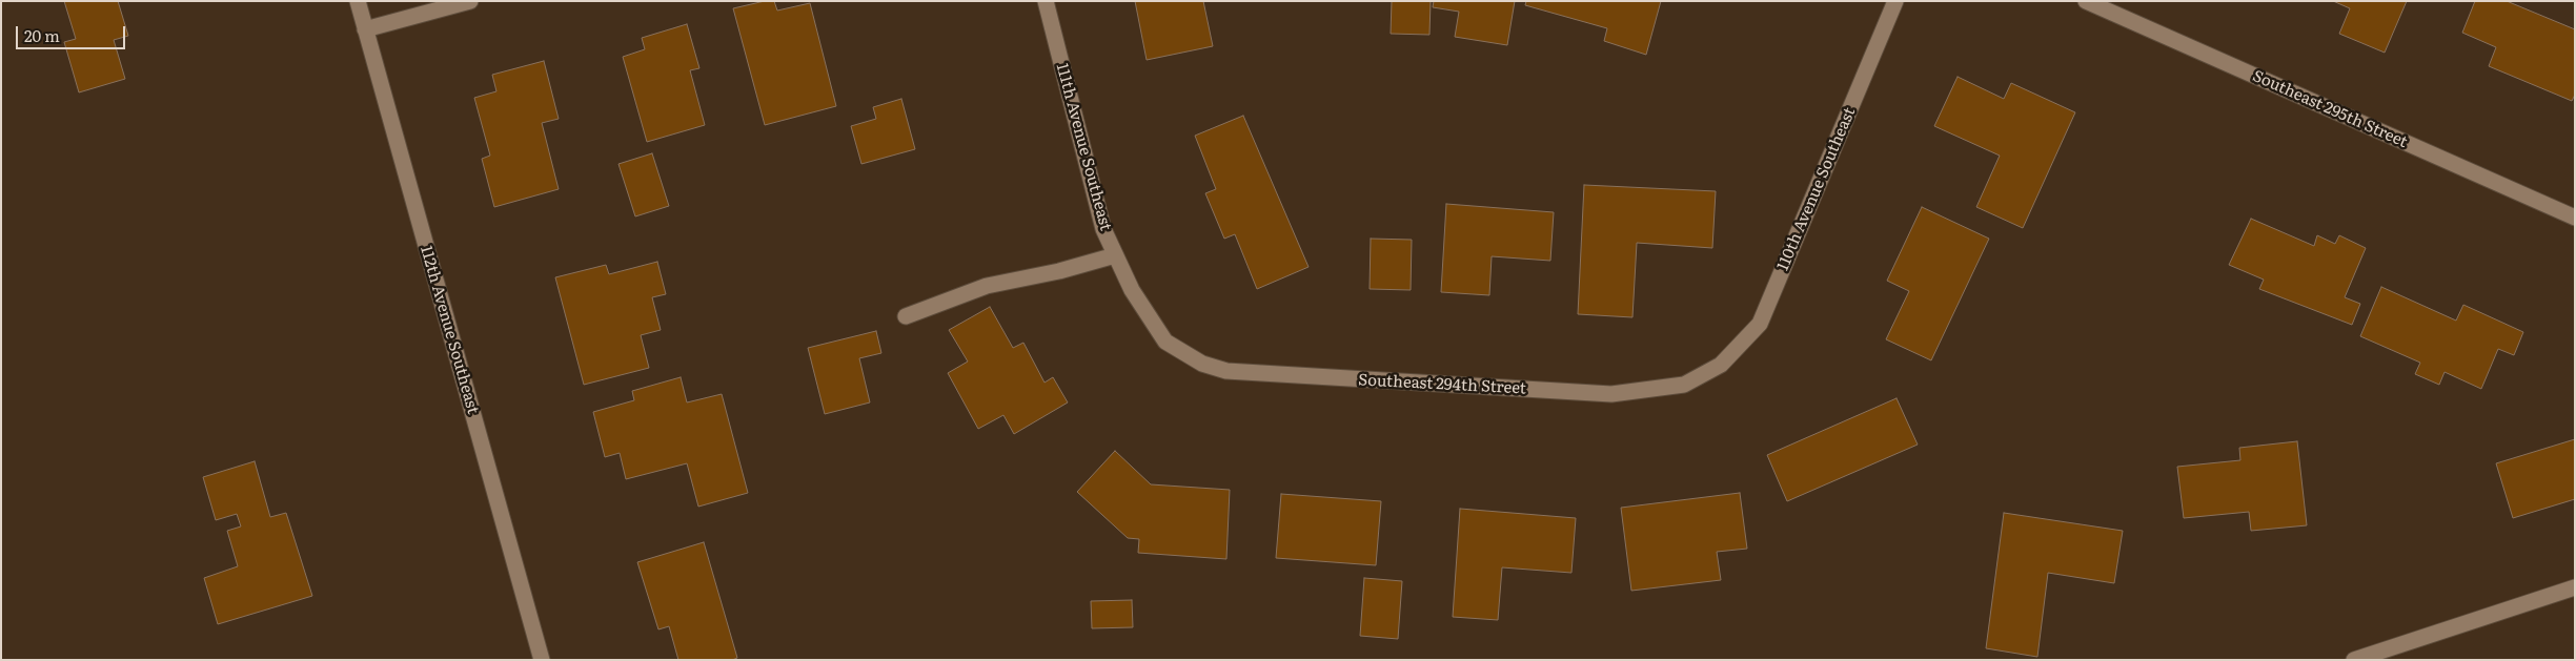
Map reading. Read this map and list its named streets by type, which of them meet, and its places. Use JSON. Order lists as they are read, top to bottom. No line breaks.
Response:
{"streets":{"street":["Southeast 295th Street","111th Avenue Southeast","110th Avenue Southeast","112th Avenue Southeast","Southeast 294th Street"]},"crossings":[["111th Avenue Southeast","Southeast 294th Street"],["110th Avenue Southeast","Southeast 294th Street"]],"scale_bar":"20 m"}
